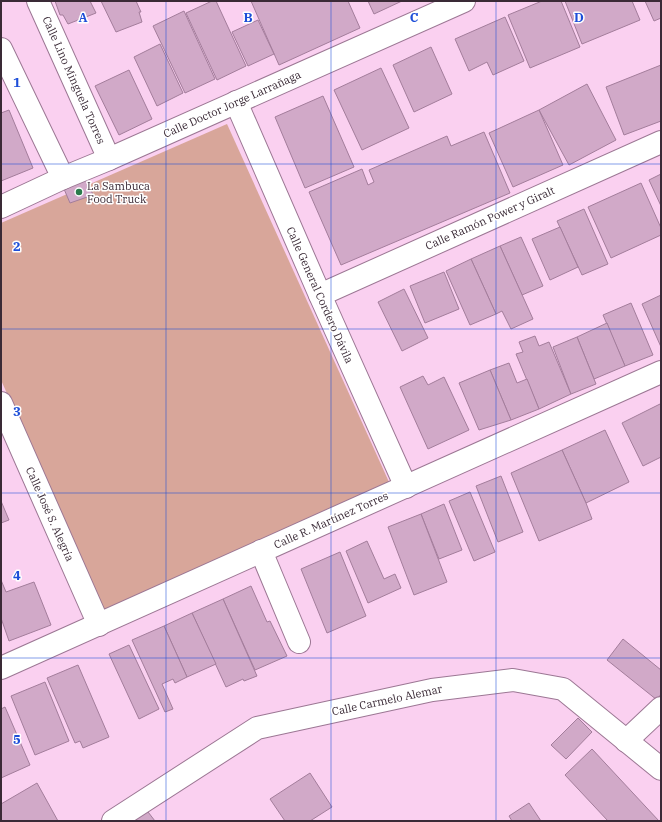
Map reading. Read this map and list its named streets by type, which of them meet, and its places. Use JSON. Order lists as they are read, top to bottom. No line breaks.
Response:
{"streets":{"street":["Calle Lino Minguela Torres","Calle Doctor Jorge Larrañaga","Calle Ramón Power y Giralt","Calle General Cordero Dávila","Calle José S. Alegría","Calle R. Martínez Torres","Calle Carmelo Alemar"]},"crossings":[["Calle Lino Minguela Torres","Calle Doctor Jorge Larrañaga"],["Calle Doctor Jorge Larrañaga","Calle General Cordero Dávila"],["Calle Ramón Power y Giralt","Calle General Cordero Dávila"],["Calle General Cordero Dávila","Calle R. Martínez Torres"],["Calle José S. Alegría","Calle R. Martínez Torres"]],"places":["La Sambuca Food Truck"],"grid":{"columns":["A","B","C","D"],"rows":["1","2","3","4","5"]}}
